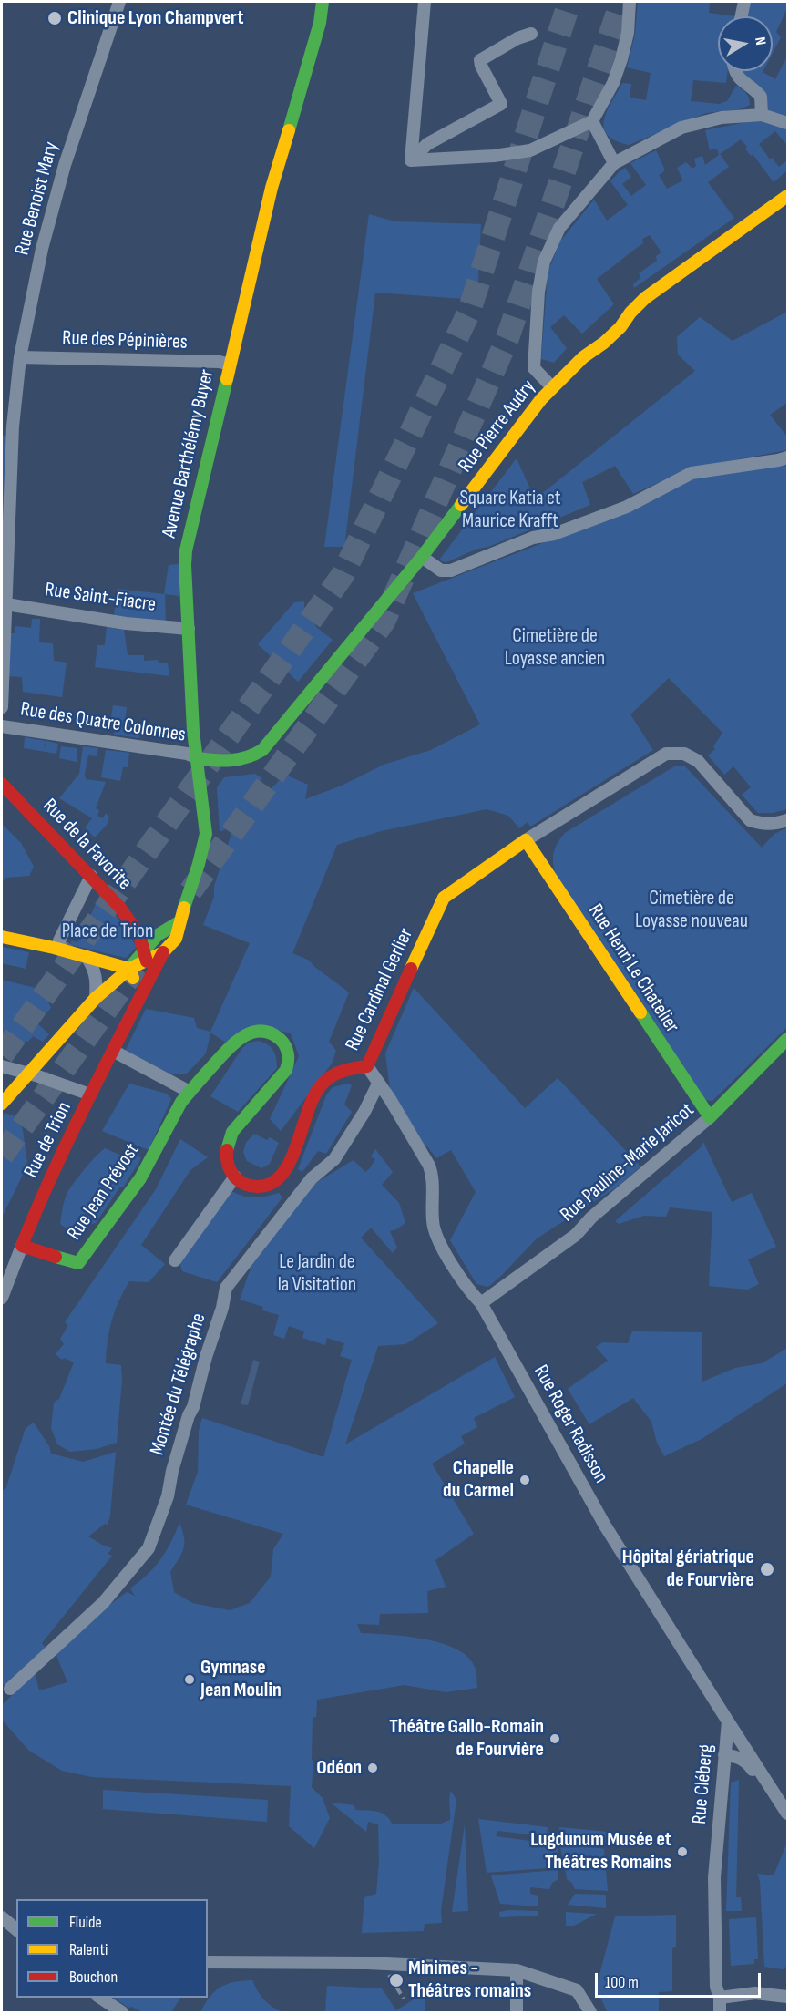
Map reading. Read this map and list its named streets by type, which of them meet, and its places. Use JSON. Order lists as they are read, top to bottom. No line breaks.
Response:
{"streets":{"street":["Rue Benoist Mary","Rue des Pépinières","Rue Pierre Audry","Avenue Barthélémy Buyer","Rue Saint-Fiacre","Rue des Quatre Colonnes","Rue de la Favorite","Rue Henri Le Chatelier","Rue Cardinal Gerlier","Rue de Trion","Rue Pauline-Marie Jaricot","Rue Jean Prévost","Montée du Télégraphe","Rue Roger Radisson","Rue Cléberg"]},"crossings":[["Rue Benoist Mary","Rue des Pépinières"],["Rue Benoist Mary","Rue Saint-Fiacre"],["Rue des Pépinières","Avenue Barthélémy Buyer"],["Rue Pierre Audry","Avenue Barthélémy Buyer"],["Rue Pierre Audry","Rue des Quatre Colonnes"],["Avenue Barthélémy Buyer","Rue Saint-Fiacre"],["Avenue Barthélémy Buyer","Rue des Quatre Colonnes"],["Rue Henri Le Chatelier","Rue Cardinal Gerlier"],["Rue Henri Le Chatelier","Rue Pauline-Marie Jaricot"],["Rue Cardinal Gerlier","Rue Roger Radisson"],["Rue de Trion","Rue Jean Prévost"],["Rue Pauline-Marie Jaricot","Rue Roger Radisson"],["Montée du Télégraphe","Rue Roger Radisson"],["Rue Roger Radisson","Rue Cléberg"]],"parks":["Square Katia et Maurice Krafft","Cimetière de Loyasse ancien","Cimetière de Loyasse nouveau","Place de Trion","Le Jardin de la Visitation"],"places":["Clinique Lyon Champvert","Chapelle du Carmel","Hôpital gériatrique de Fourvière","Gymnase Jean Moulin","Théâtre Gallo-Romain de Fourvière","Odéon","Lugdunum Musée et Théâtres Romains","Minimes - Théâtres romains"],"legend":["Fluide","Ralenti","Bouchon"],"scale_bar":"100 m","north":"right"}
